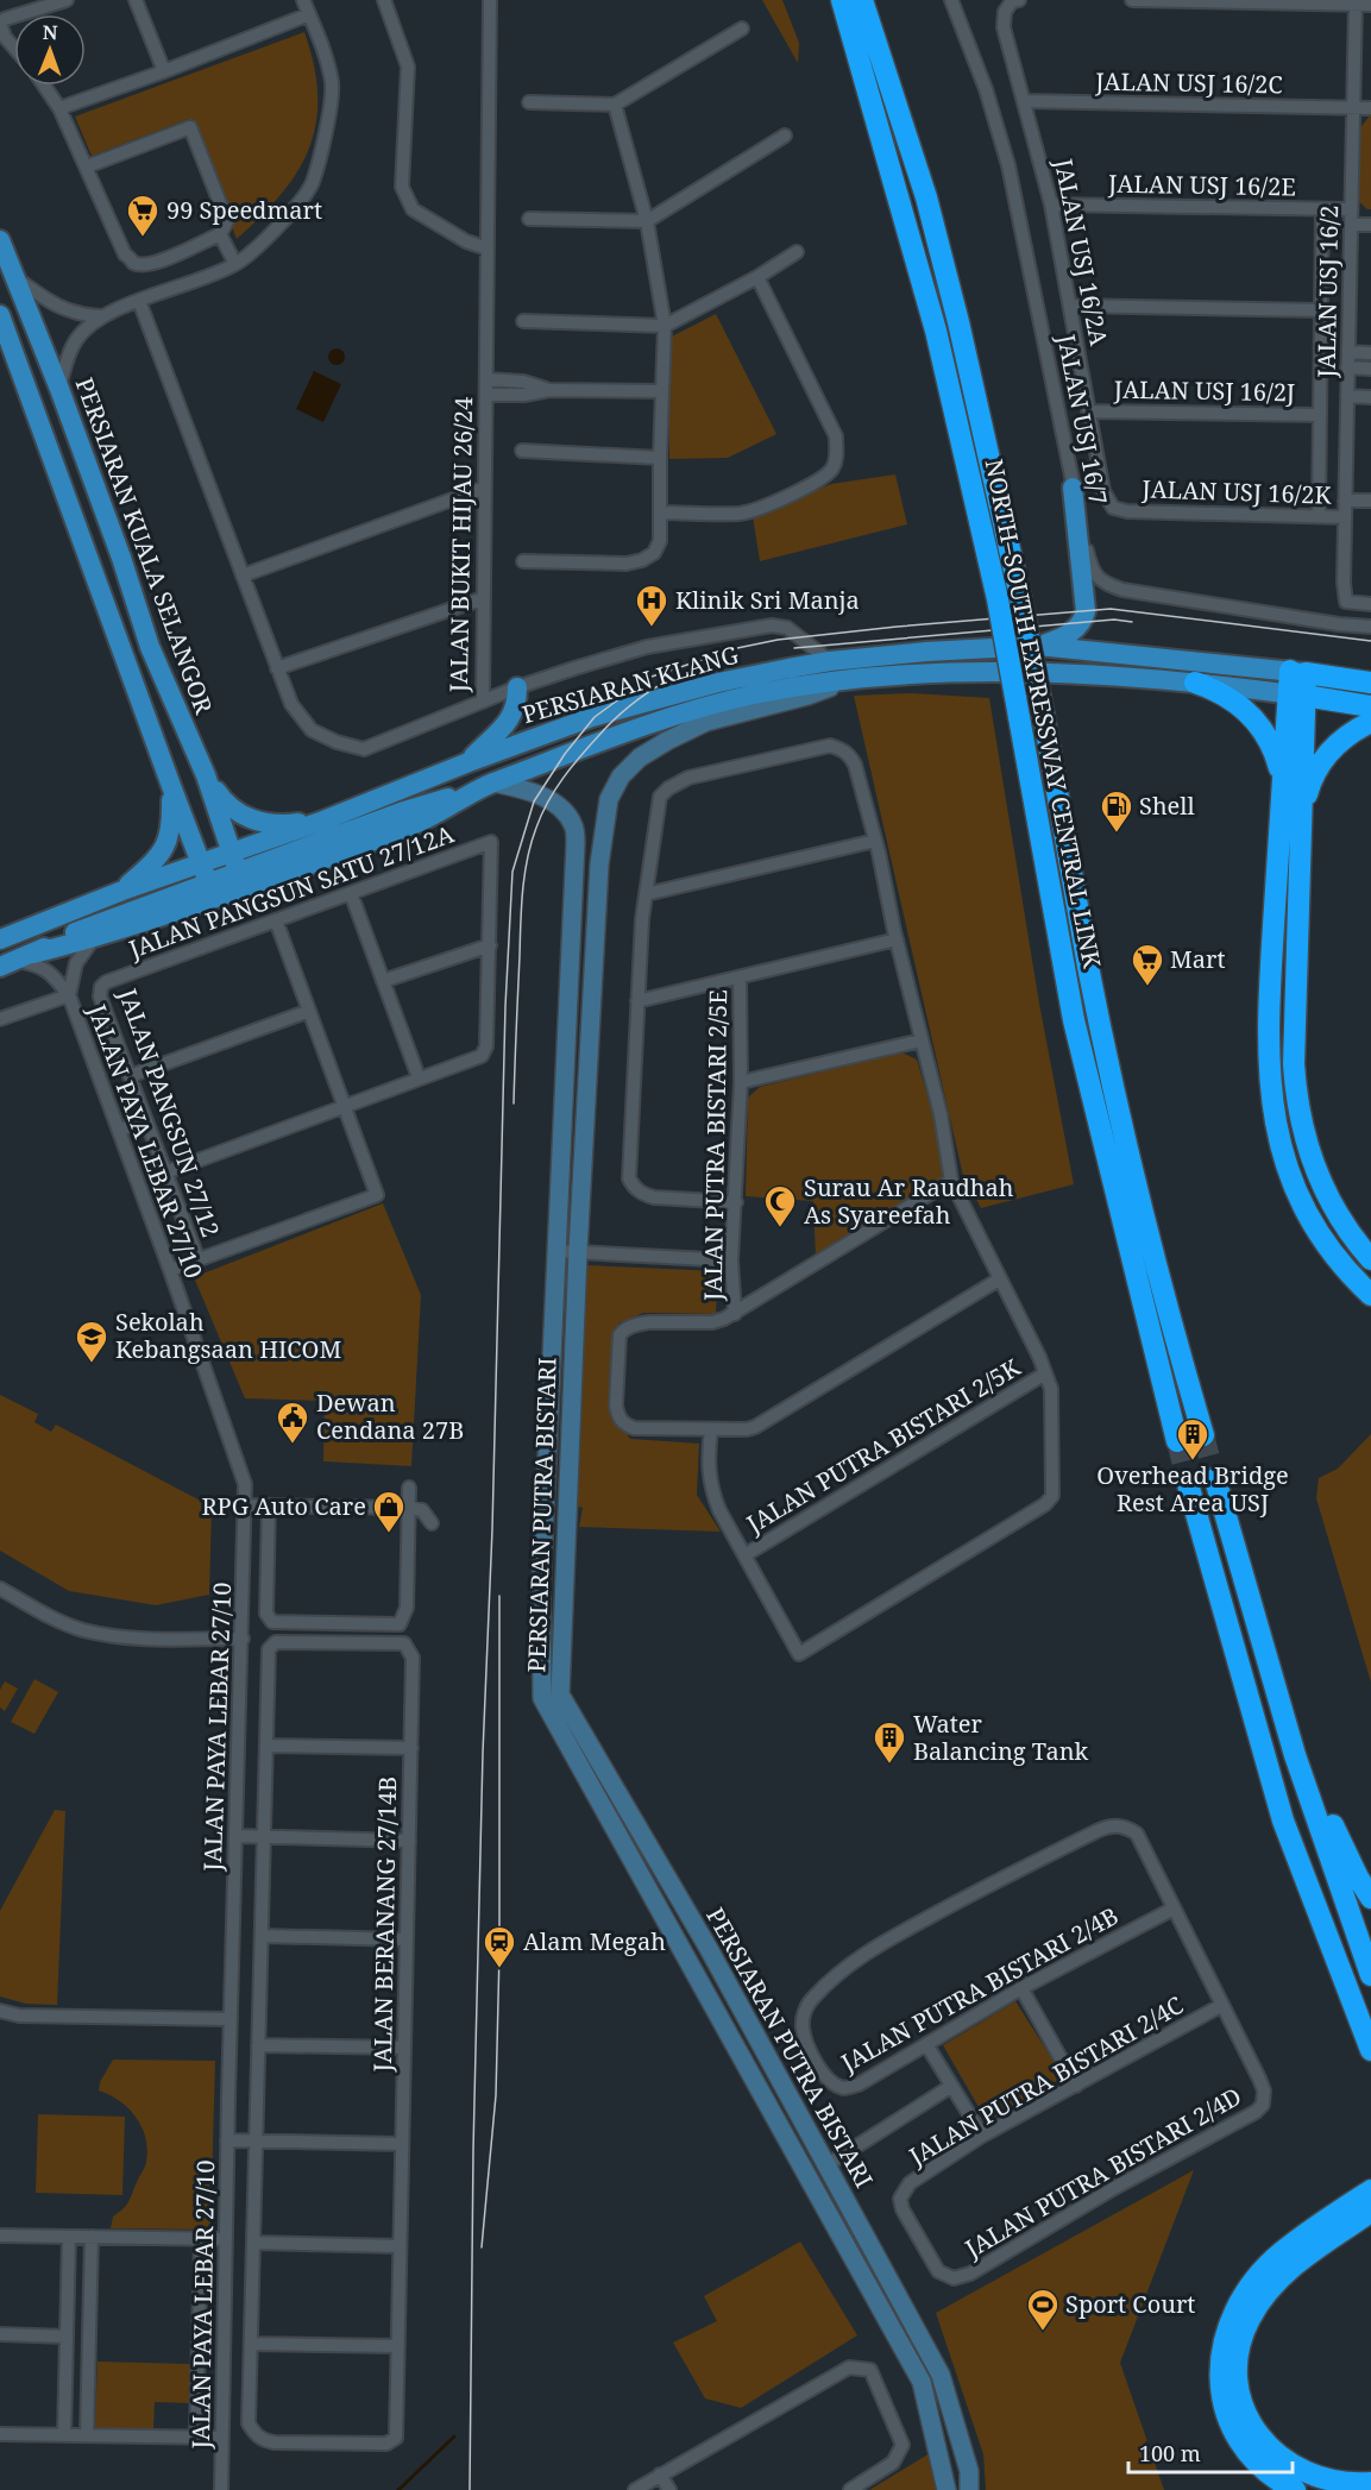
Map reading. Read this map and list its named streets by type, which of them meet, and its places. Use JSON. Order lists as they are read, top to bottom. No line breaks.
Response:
{"streets":{"highway":["NORTH–SOUTH EXPRESSWAY CENTRAL LINK"],"main road":["PERSIARAN KUALA SELANGOR","PERSIARAN KLANG","PERSIARAN PUTRA BISTARI"],"street":["JALAN USJ 16/2C","JALAN USJ 16/2E","JALAN USJ 16/2A","JALAN USJ 16/2","JALAN USJ 16/2J","JALAN USJ 16/7","JALAN USJ 16/2K","JALAN BUKIT HIJAU 26/24","JALAN PANGSUN SATU 27/12A","JALAN PANGSUN 27/12","JALAN PAYA LEBAR 27/10","JALAN PUTRA BISTARI 2/5E","JALAN PUTRA BISTARI 2/5K","JALAN BERANANG 27/14B","JALAN PUTRA BISTARI 2/4B","JALAN PUTRA BISTARI 2/4C","JALAN PUTRA BISTARI 2/4D"]},"crossings":[["JALAN USJ 16/2C","JALAN USJ 16/2A"],["JALAN USJ 16/2C","JALAN USJ 16/2"],["JALAN USJ 16/2E","JALAN USJ 16/2A"],["JALAN USJ 16/2E","JALAN USJ 16/2"],["JALAN USJ 16/2A","JALAN USJ 16/2J"],["JALAN USJ 16/2A","JALAN USJ 16/2K"],["JALAN USJ 16/2","JALAN USJ 16/2J"],["JALAN USJ 16/2","JALAN USJ 16/2K"],["PERSIARAN KUALA SELANGOR","PERSIARAN KLANG"],["PERSIARAN KLANG","JALAN PAYA LEBAR 27/10"],["PERSIARAN KLANG","PERSIARAN PUTRA BISTARI"],["JALAN PANGSUN SATU 27/12A","JALAN PANGSUN 27/12"],["JALAN PUTRA BISTARI 2/4C","JALAN PUTRA BISTARI 2/4D"]],"places":{"supermarket":["99 Speedmart","Mart"],"hospital":["Klinik Sri Manja"],"fuel station":["Shell"],"mosque":["Surau Ar Raudhah As Syareefah"],"school or university":["Sekolah Kebangsaan HICOM"],"public building":["Dewan Cendana 27B"],"building":["Overhead Bridge Rest Area USJ","Water Balancing Tank"],"shop":["RPG Auto Care"],"station":["Alam Megah"],"sports":["Sport Court"]},"scale_bar":"100 m","north":"top"}
